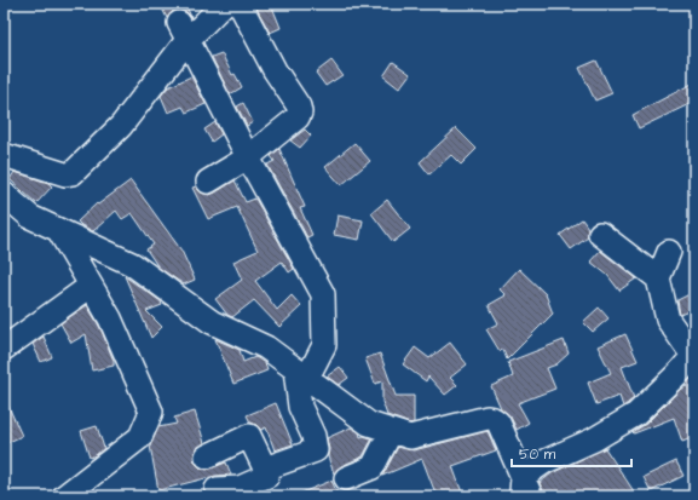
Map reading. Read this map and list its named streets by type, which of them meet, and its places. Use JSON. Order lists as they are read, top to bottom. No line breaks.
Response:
{"scale_bar":"50 m"}
